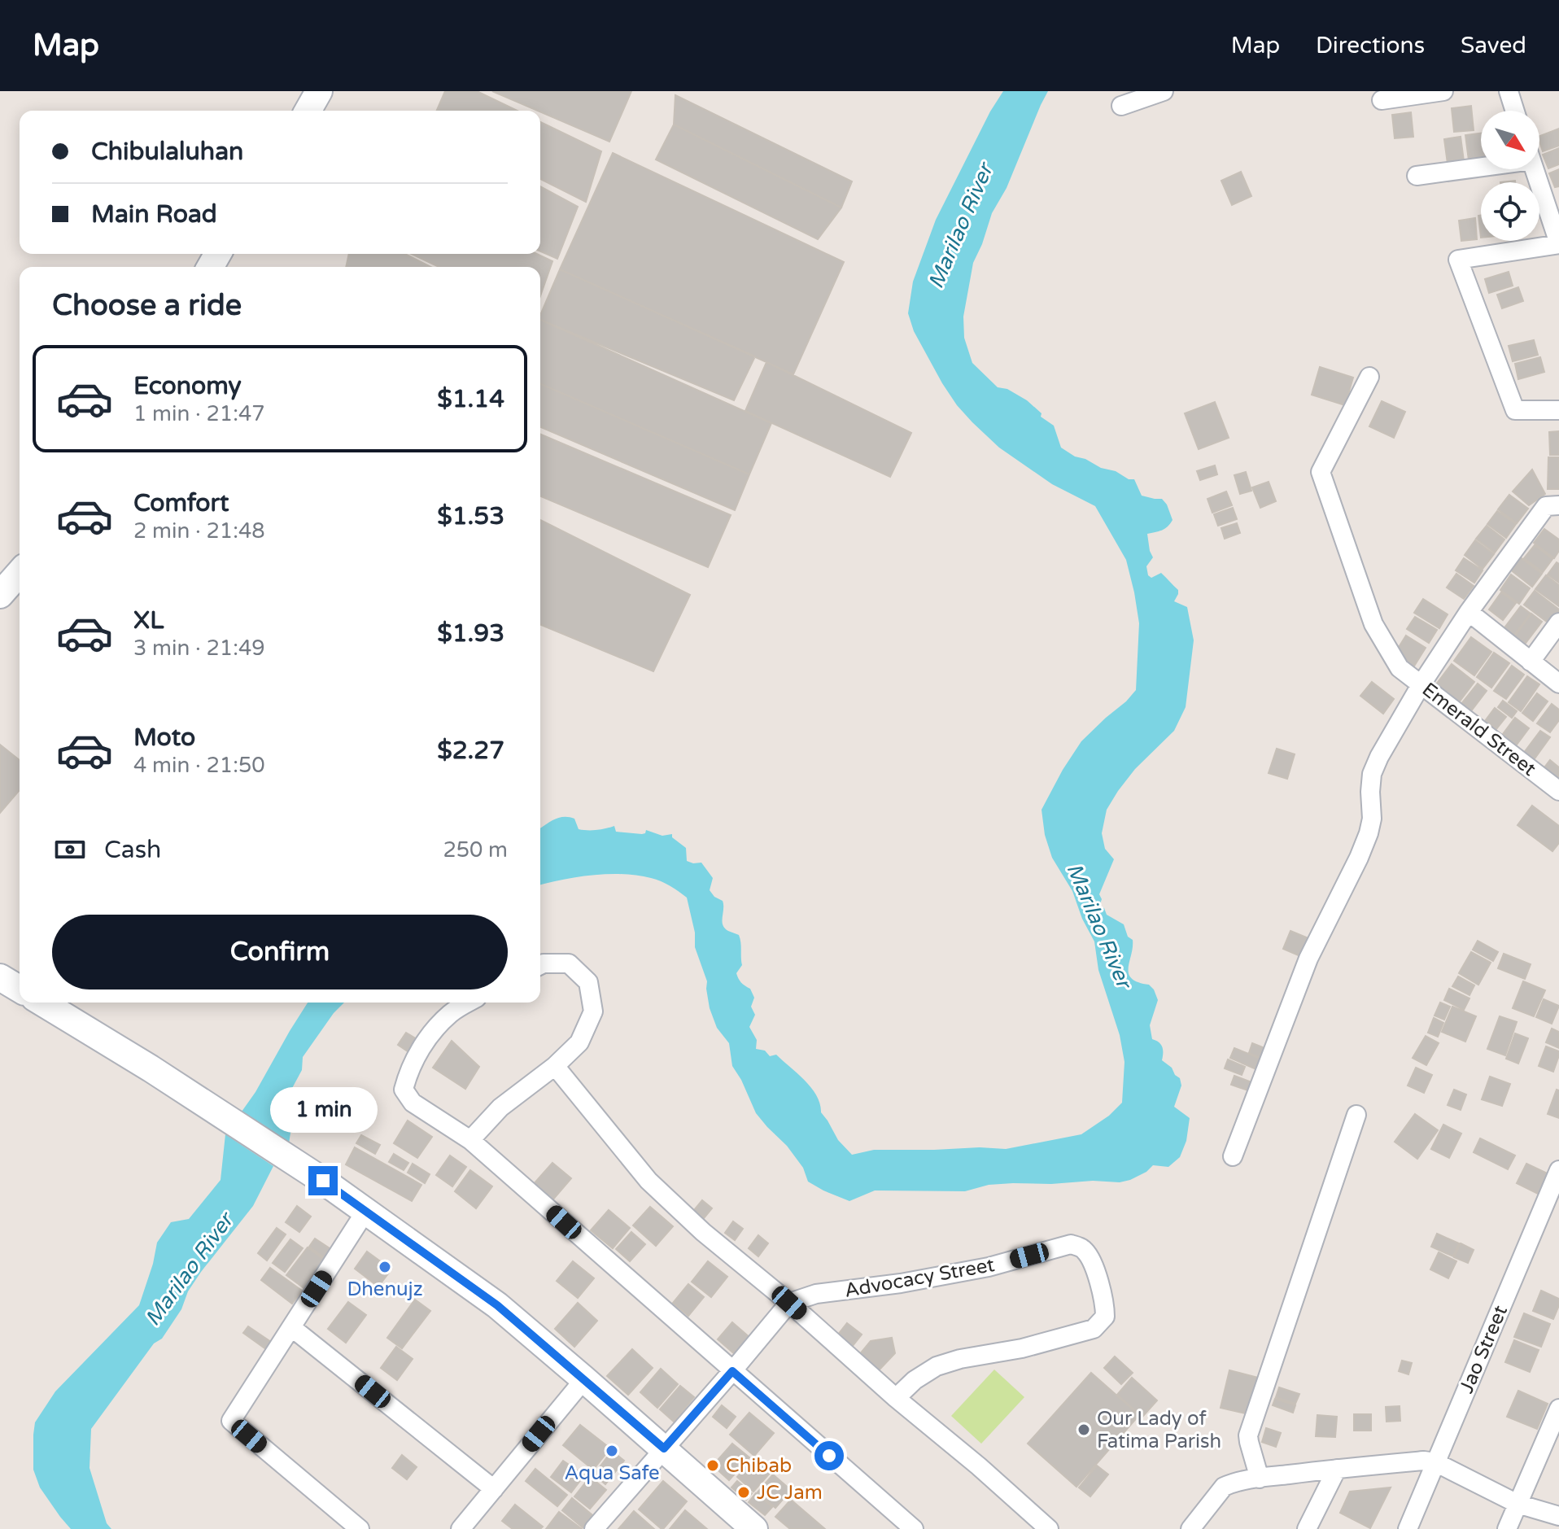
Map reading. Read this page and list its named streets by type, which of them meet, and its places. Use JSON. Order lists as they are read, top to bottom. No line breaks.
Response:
{"streets":{"street":["Emerald Street","Advocacy Street","Jao Street"]},"water":["Marilao River"],"places":["Dhenujz","Our Lady of Fatima Parish","Aqua Safe","Chibab","JC Jam"],"north":"bottom right","page":{"header":"Map","nav":["Map","Directions","Saved"],"banner":["Chibulaluhan","Main Road"],"heading":"Choose a ride","list":[{"name":"Economy","note":"1 min · 21:47","value":"$1.14"},{"name":"Comfort","note":"2 min · 21:48","value":"$1.53"},{"name":"XL","note":"3 min · 21:49","value":"$1.93"},{"name":"Moto","note":"4 min · 21:50","value":"$2.27"}],"pay":["Cash","250 m"],"buttons":"Confirm","bubble":"1 min"}}
